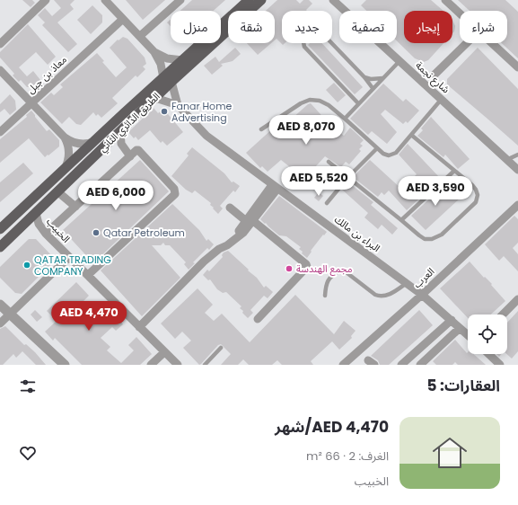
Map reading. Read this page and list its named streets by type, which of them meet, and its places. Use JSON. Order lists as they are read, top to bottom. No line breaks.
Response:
{"streets":{"main road":["الطريق الدائري الثاني"],"street":["معاذ بن جبل","شارع نجمة","الخبيب","البراء بن مالك","العرب"]},"crossings":[["الطريق الدائري الثاني","الخبيب"],["الطريق الدائري الثاني","البراء بن مالك"],["البراء بن مالك","العرب"]],"places":["Fanar Home Advertising","Qatar Petroleum","QATAR TRADING COMPANY","مجمع الهندسة"],"page":{"chip":["شراء","إيجار","تصفية","جديد","شقة","منزل"],"price":["AED 8,070","AED 5,520","AED 3,590","AED 6,000","AED 4,470"],"heading":"العقارات: 5","list":[{"name":"AED 4,470/شهر","note":"الغرف: 2 · 66 m² · الخبيب"}]}}
